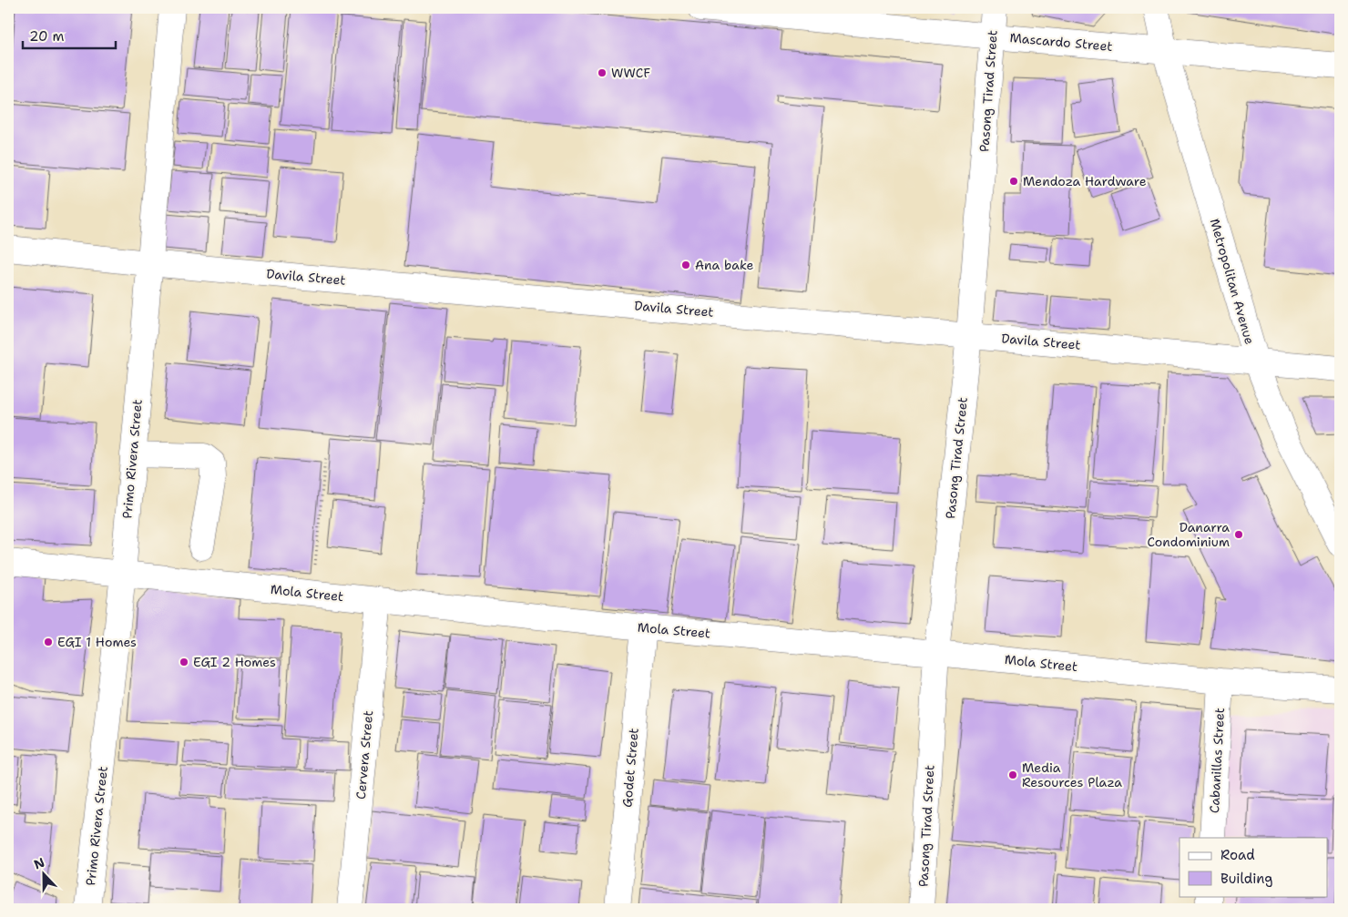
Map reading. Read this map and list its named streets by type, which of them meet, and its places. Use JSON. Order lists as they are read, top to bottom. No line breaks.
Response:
{"streets":{"street":["Mascardo Street","Pasong Tirad Street","Davila Street","Metropolitan Avenue","Primo Rivera Street","Mola Street","Cervera Street","Cabanillas Street","Godet Street"]},"crossings":[["Mascardo Street","Pasong Tirad Street"],["Mascardo Street","Metropolitan Avenue"],["Pasong Tirad Street","Davila Street"],["Pasong Tirad Street","Mola Street"],["Davila Street","Metropolitan Avenue"],["Davila Street","Primo Rivera Street"],["Primo Rivera Street","Mola Street"],["Mola Street","Cervera Street"],["Mola Street","Cabanillas Street"],["Mola Street","Godet Street"]],"places":["WWCF","Mendoza Hardware","Ana bake","Danarra Condominium","EGI 1 Homes","EGI 2 Homes","Media Resources Plaza"],"legend":["Road","Building"],"scale_bar":"20 m","north":"top"}
